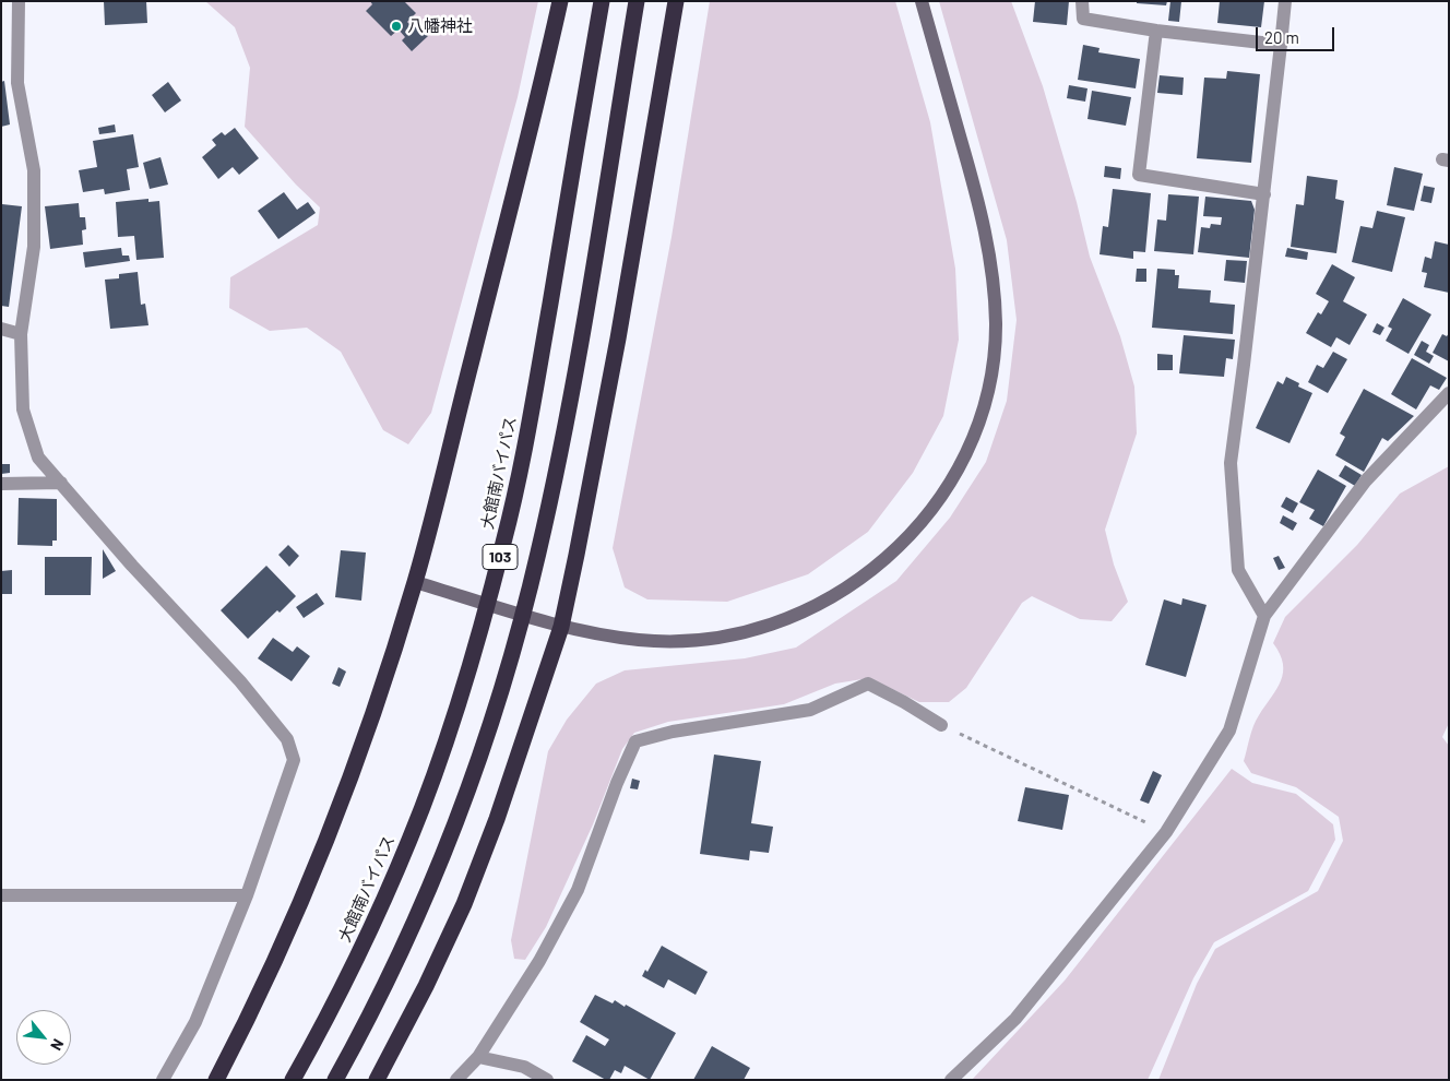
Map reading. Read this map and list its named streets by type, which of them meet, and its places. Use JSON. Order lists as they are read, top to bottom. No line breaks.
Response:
{"streets":{"highway":["大館南バイパス","103"]},"places":["八幡神社"],"scale_bar":"20 m","north":"bottom right"}
